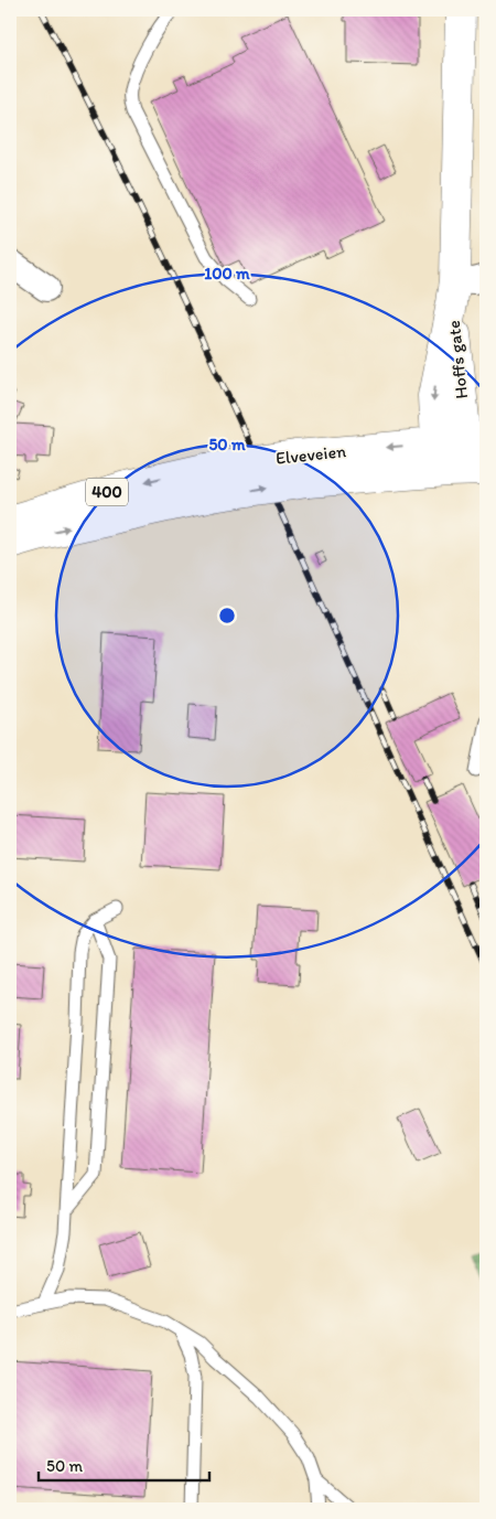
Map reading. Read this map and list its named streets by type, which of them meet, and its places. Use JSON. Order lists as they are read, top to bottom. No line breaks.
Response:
{"streets":{"main road":["Hoffs gate","Elveveien","400"]},"crossings":[["Hoffs gate","Elveveien"]],"scale_bar":"50 m","rings":["100 m","50 m"]}
